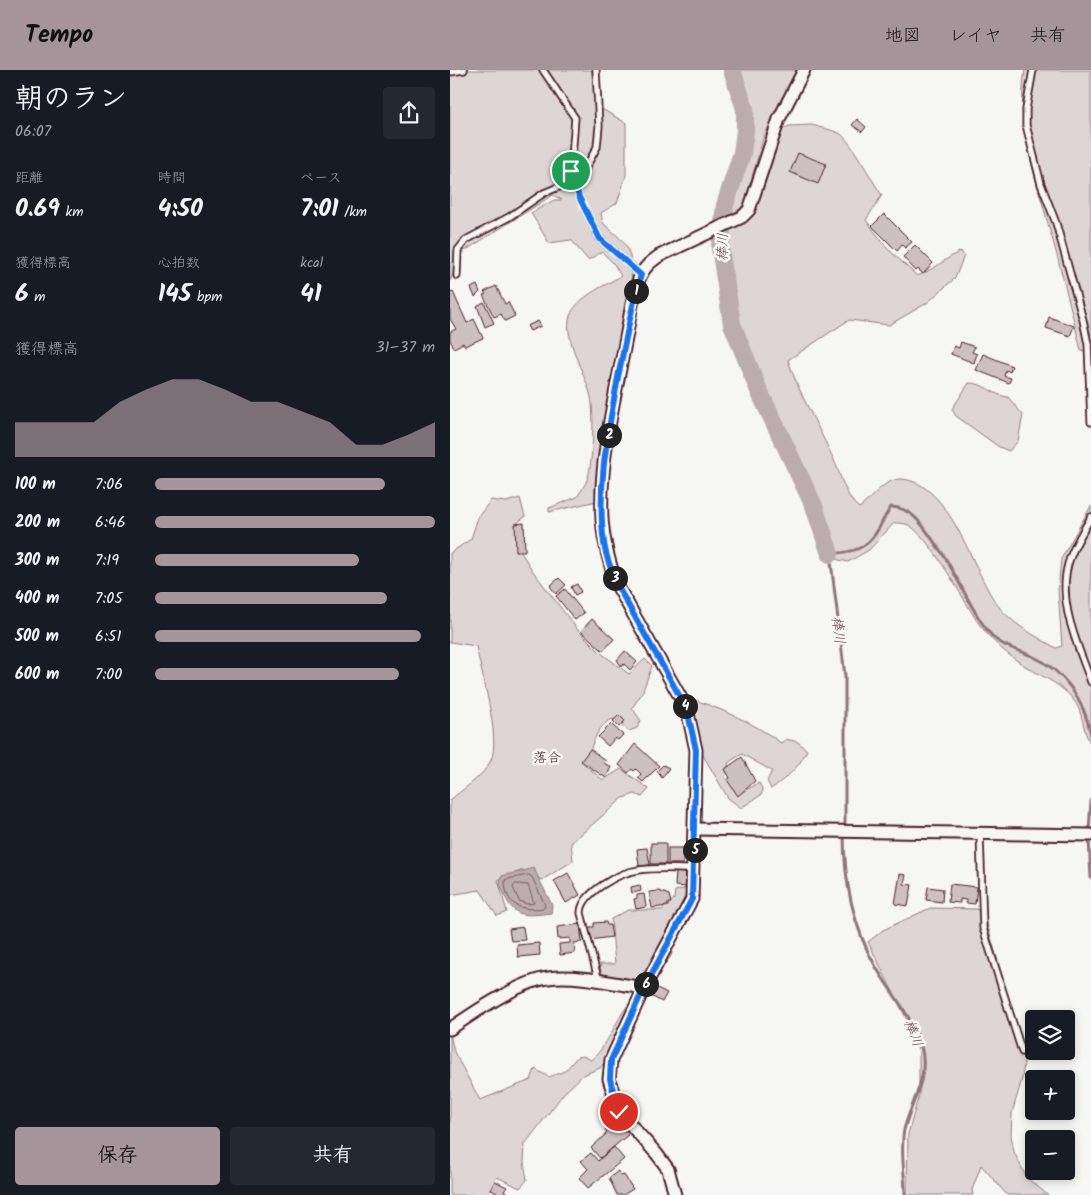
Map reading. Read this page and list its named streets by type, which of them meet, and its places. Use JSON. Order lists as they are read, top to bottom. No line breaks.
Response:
{"districts":["落合"],"water":["棒川"],"page":{"header":"Tempo","nav":["地図","レイヤ","共有"],"heading":["朝のラン","06:07"],"stats":[["距離","0.69 km"],["時間","4:50"],["ペース","7:01 /km"],["獲得標高","6 m"],["心拍数","145 bpm"],["kcal","41"]],"pins":["1","2","3","4","5","6"],"chart":["獲得標高","31–37 m"],"list":[{"name":"100 m","note":"7:06"},{"name":"200 m","note":"6:46"},{"name":"300 m","note":"7:19"},{"name":"400 m","note":"7:05"},{"name":"500 m","note":"6:51"},{"name":"600 m","note":"7:00"}],"map_buttons":["+","−"],"buttons":["保存","共有"]}}
